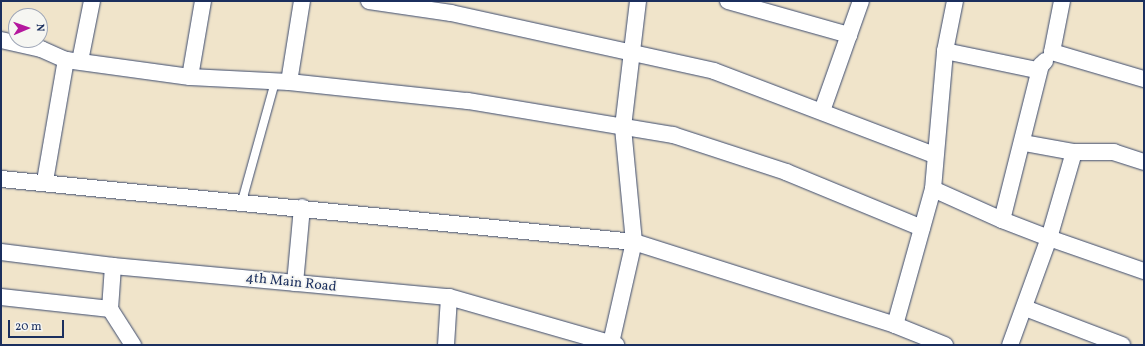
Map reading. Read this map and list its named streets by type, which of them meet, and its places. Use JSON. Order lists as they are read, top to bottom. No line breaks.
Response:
{"streets":{"street":["4th Main Road"]},"scale_bar":"20 m","north":"right"}
